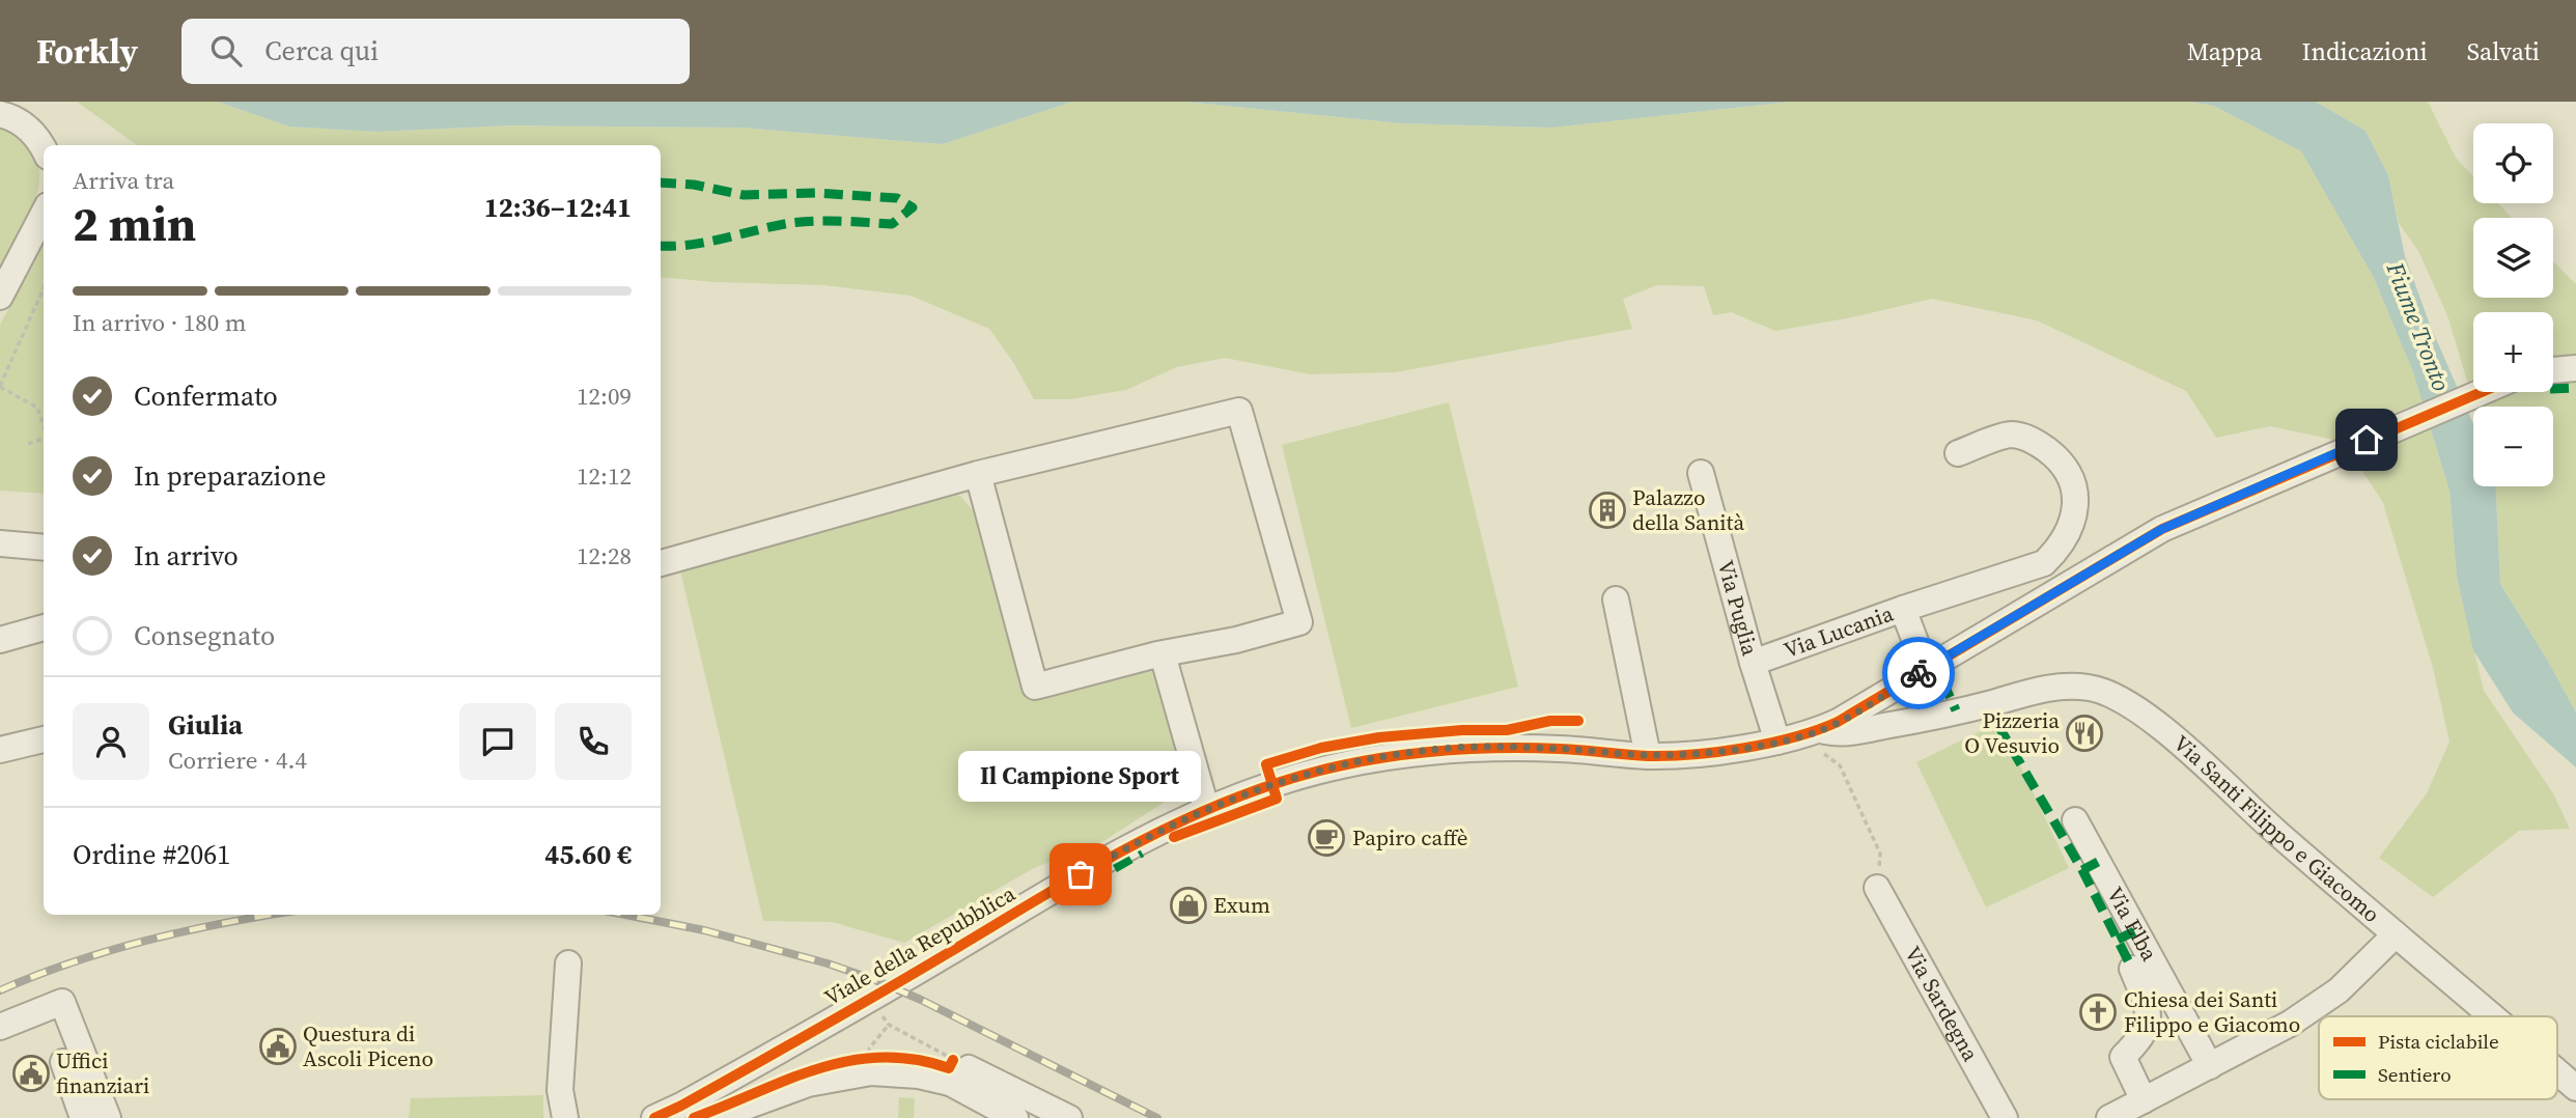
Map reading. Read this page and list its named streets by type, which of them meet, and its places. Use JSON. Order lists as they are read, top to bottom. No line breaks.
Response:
{"streets":{"street":["Via Puglia","Via Lucania","Via Santi Filippo e Giacomo","Via Elba","Viale della Repubblica","Via Sardegna"]},"crossings":[["Via Puglia","Via Lucania"],["Via Puglia","Viale della Repubblica"],["Via Lucania","Viale della Repubblica"],["Via Santi Filippo e Giacomo","Viale della Repubblica"]],"water":["Fiume Tronto"],"places":{"building":["Palazzo della Sanità"],"restaurant":["Pizzeria O Vesuvio"],"cafe":["Papiro caffè"],"other":["Il Campione Sport"],"shop":["Exum"],"church":["Chiesa dei Santi Filippo e Giacomo"],"public building":["Questura di Ascoli Piceno","Uffici finanziari"]},"legend":["Pista ciclabile","Sentiero"],"page":{"header":"Forkly","search":"Cerca qui","nav":["Mappa","Indicazioni","Salvati"],"map_buttons":["+","−"],"heading":["2 min","Arriva tra","12:36–12:41"],"panel":["Giulia","Corriere · 4.4","Ordine #2061","45.60 €"],"bar":"In arrivo · 180 m","list":[["Confermato","12:09"],["In preparazione","12:12"],["In arrivo","12:28"],"Consegnato"],"bubble":"Il Campione Sport"}}
